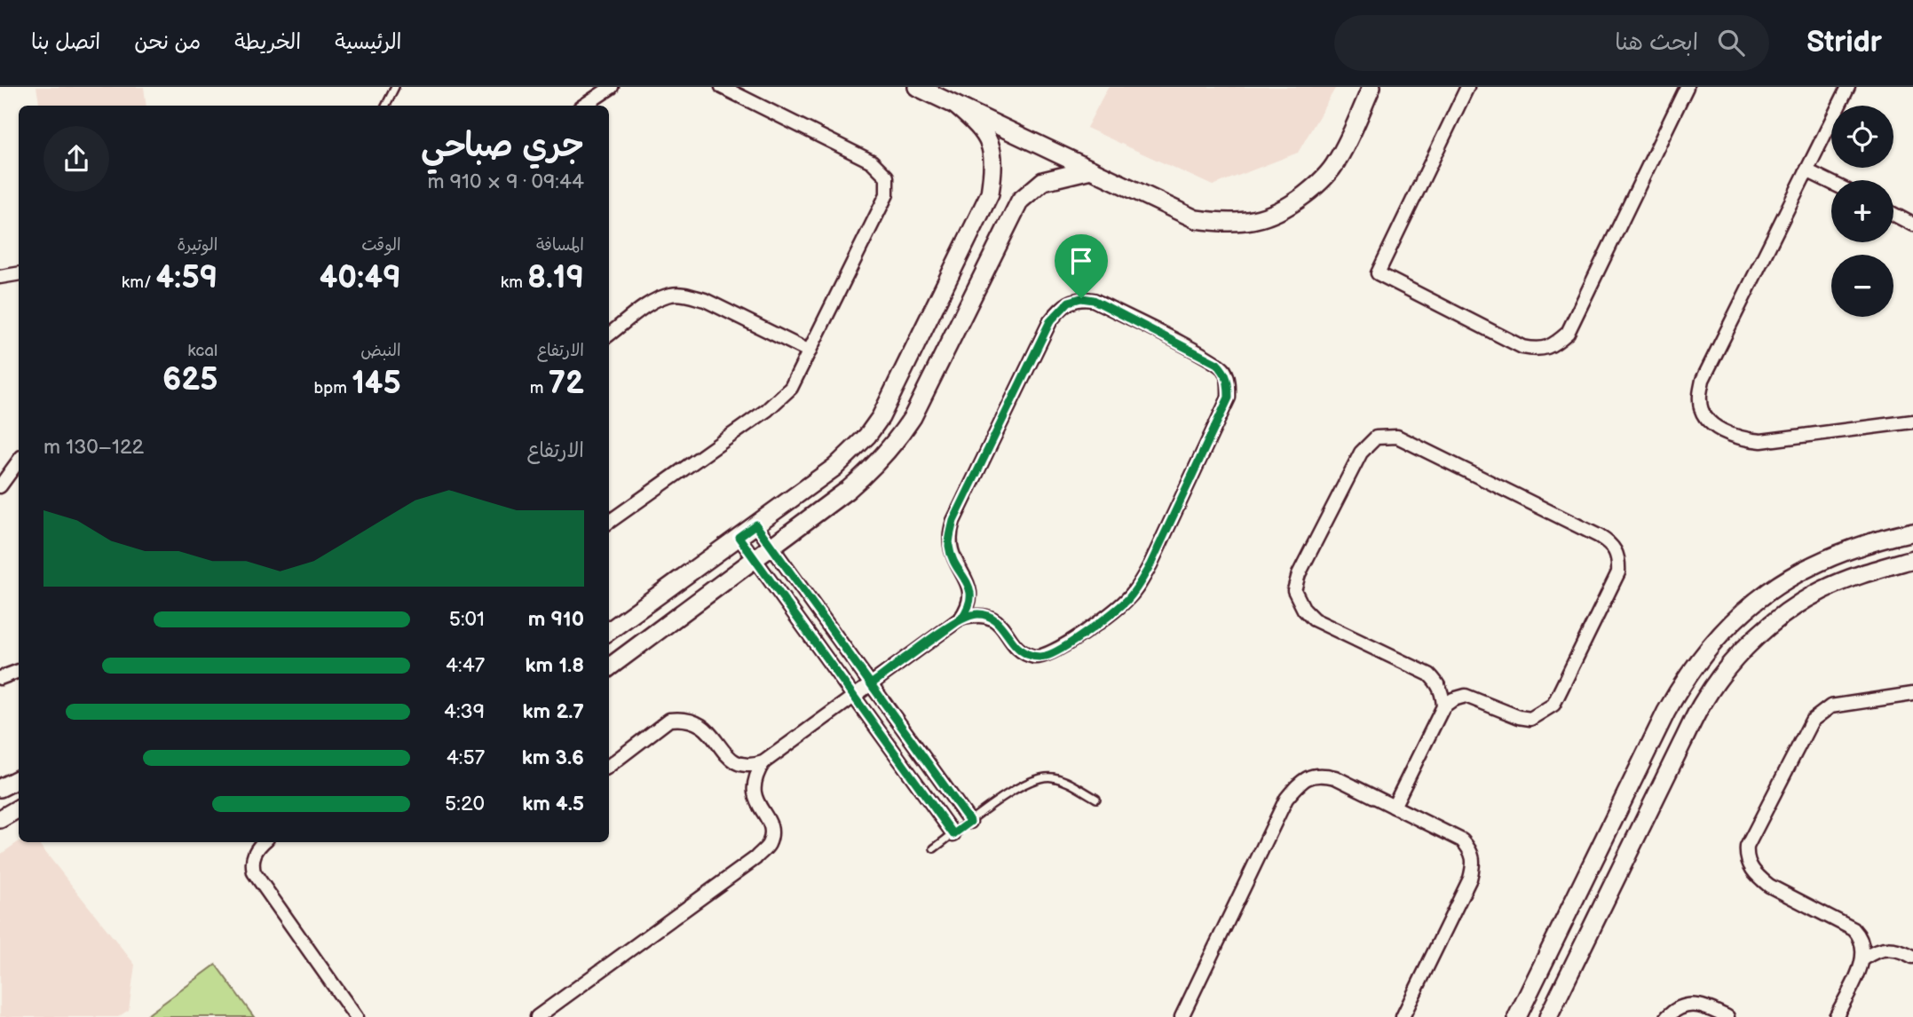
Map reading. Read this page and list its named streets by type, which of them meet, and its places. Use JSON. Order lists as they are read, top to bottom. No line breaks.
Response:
{"page":{"header":"Stridr","search":"ابحث هنا","nav":["الرئيسية","الخريطة","من نحن","اتصل بنا"],"map_buttons":["+","−"],"heading":["جري صباحي","09:44 · 9 × 910 m"],"stats":[["المسافة","8.19 km"],["الوقت","40:49"],["الوتيرة","4:59 /km"],["الارتفاع","72 m"],["النبض","145 bpm"],["kcal","625"]],"chart":["الارتفاع","122–130 m"],"list":[{"name":"910 m","note":"5:01"},{"name":"1.8 km","note":"4:47"},{"name":"2.7 km","note":"4:39"},{"name":"3.6 km","note":"4:57"},{"name":"4.5 km","note":"5:20"}]}}
